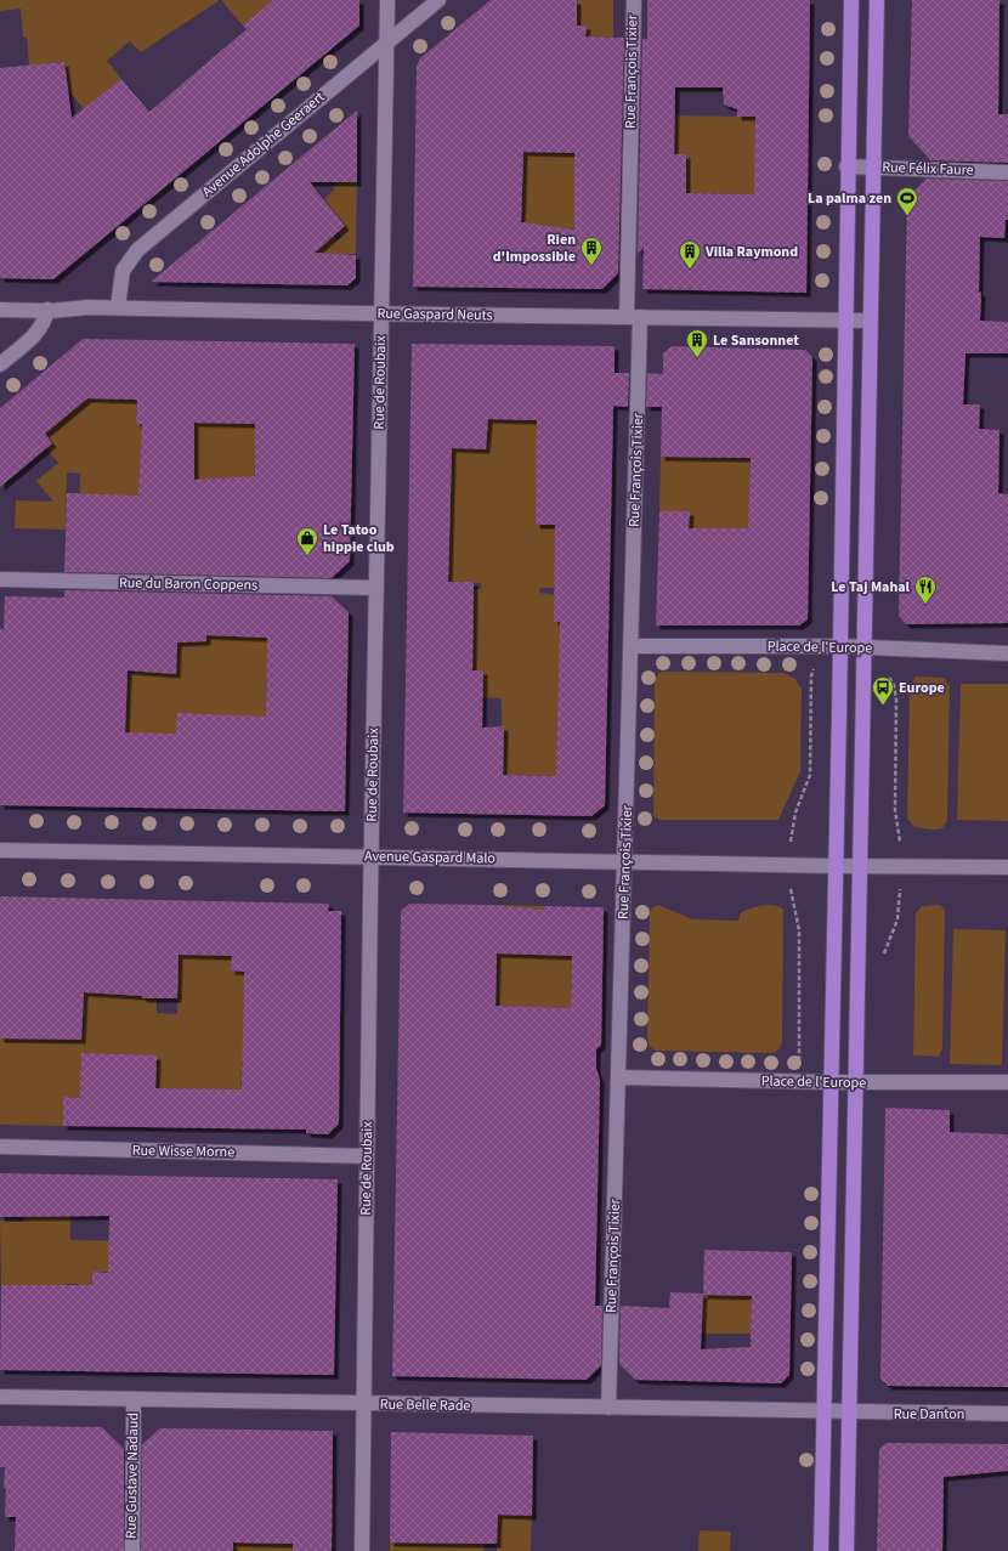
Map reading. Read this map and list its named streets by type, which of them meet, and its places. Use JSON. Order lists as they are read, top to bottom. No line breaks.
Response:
{"streets":{"street":["Rue François Tixier","Avenue Adolphe Geeraert","Rue Félix Faure","Rue Gaspard Neuts","Rue de Roubaix","Rue du Baron Coppens","Place de l'Europe","Avenue Gaspard Malo","Rue Wisse Morne","Rue Belle Rade","Rue Danton","Rue Gustave Nadaud"]},"crossings":[["Rue François Tixier","Rue Gaspard Neuts"],["Rue François Tixier","Place de l'Europe"],["Rue François Tixier","Avenue Gaspard Malo"],["Rue François Tixier","Rue Belle Rade"],["Avenue Adolphe Geeraert","Rue Gaspard Neuts"],["Avenue Adolphe Geeraert","Rue de Roubaix"],["Rue Gaspard Neuts","Rue de Roubaix"],["Rue de Roubaix","Rue du Baron Coppens"],["Rue de Roubaix","Avenue Gaspard Malo"],["Rue de Roubaix","Rue Wisse Morne"],["Rue de Roubaix","Rue Belle Rade"],["Rue Belle Rade","Rue Danton"],["Rue Belle Rade","Rue Gustave Nadaud"]],"places":{"sports":["La palma zen"],"building":["Rien d'Impossible","Villa Raymond","Le Sansonnet"],"shop":["Le Tatoo hippie club"],"restaurant":["Le Taj Mahal"],"bus stop":["Europe"]}}
